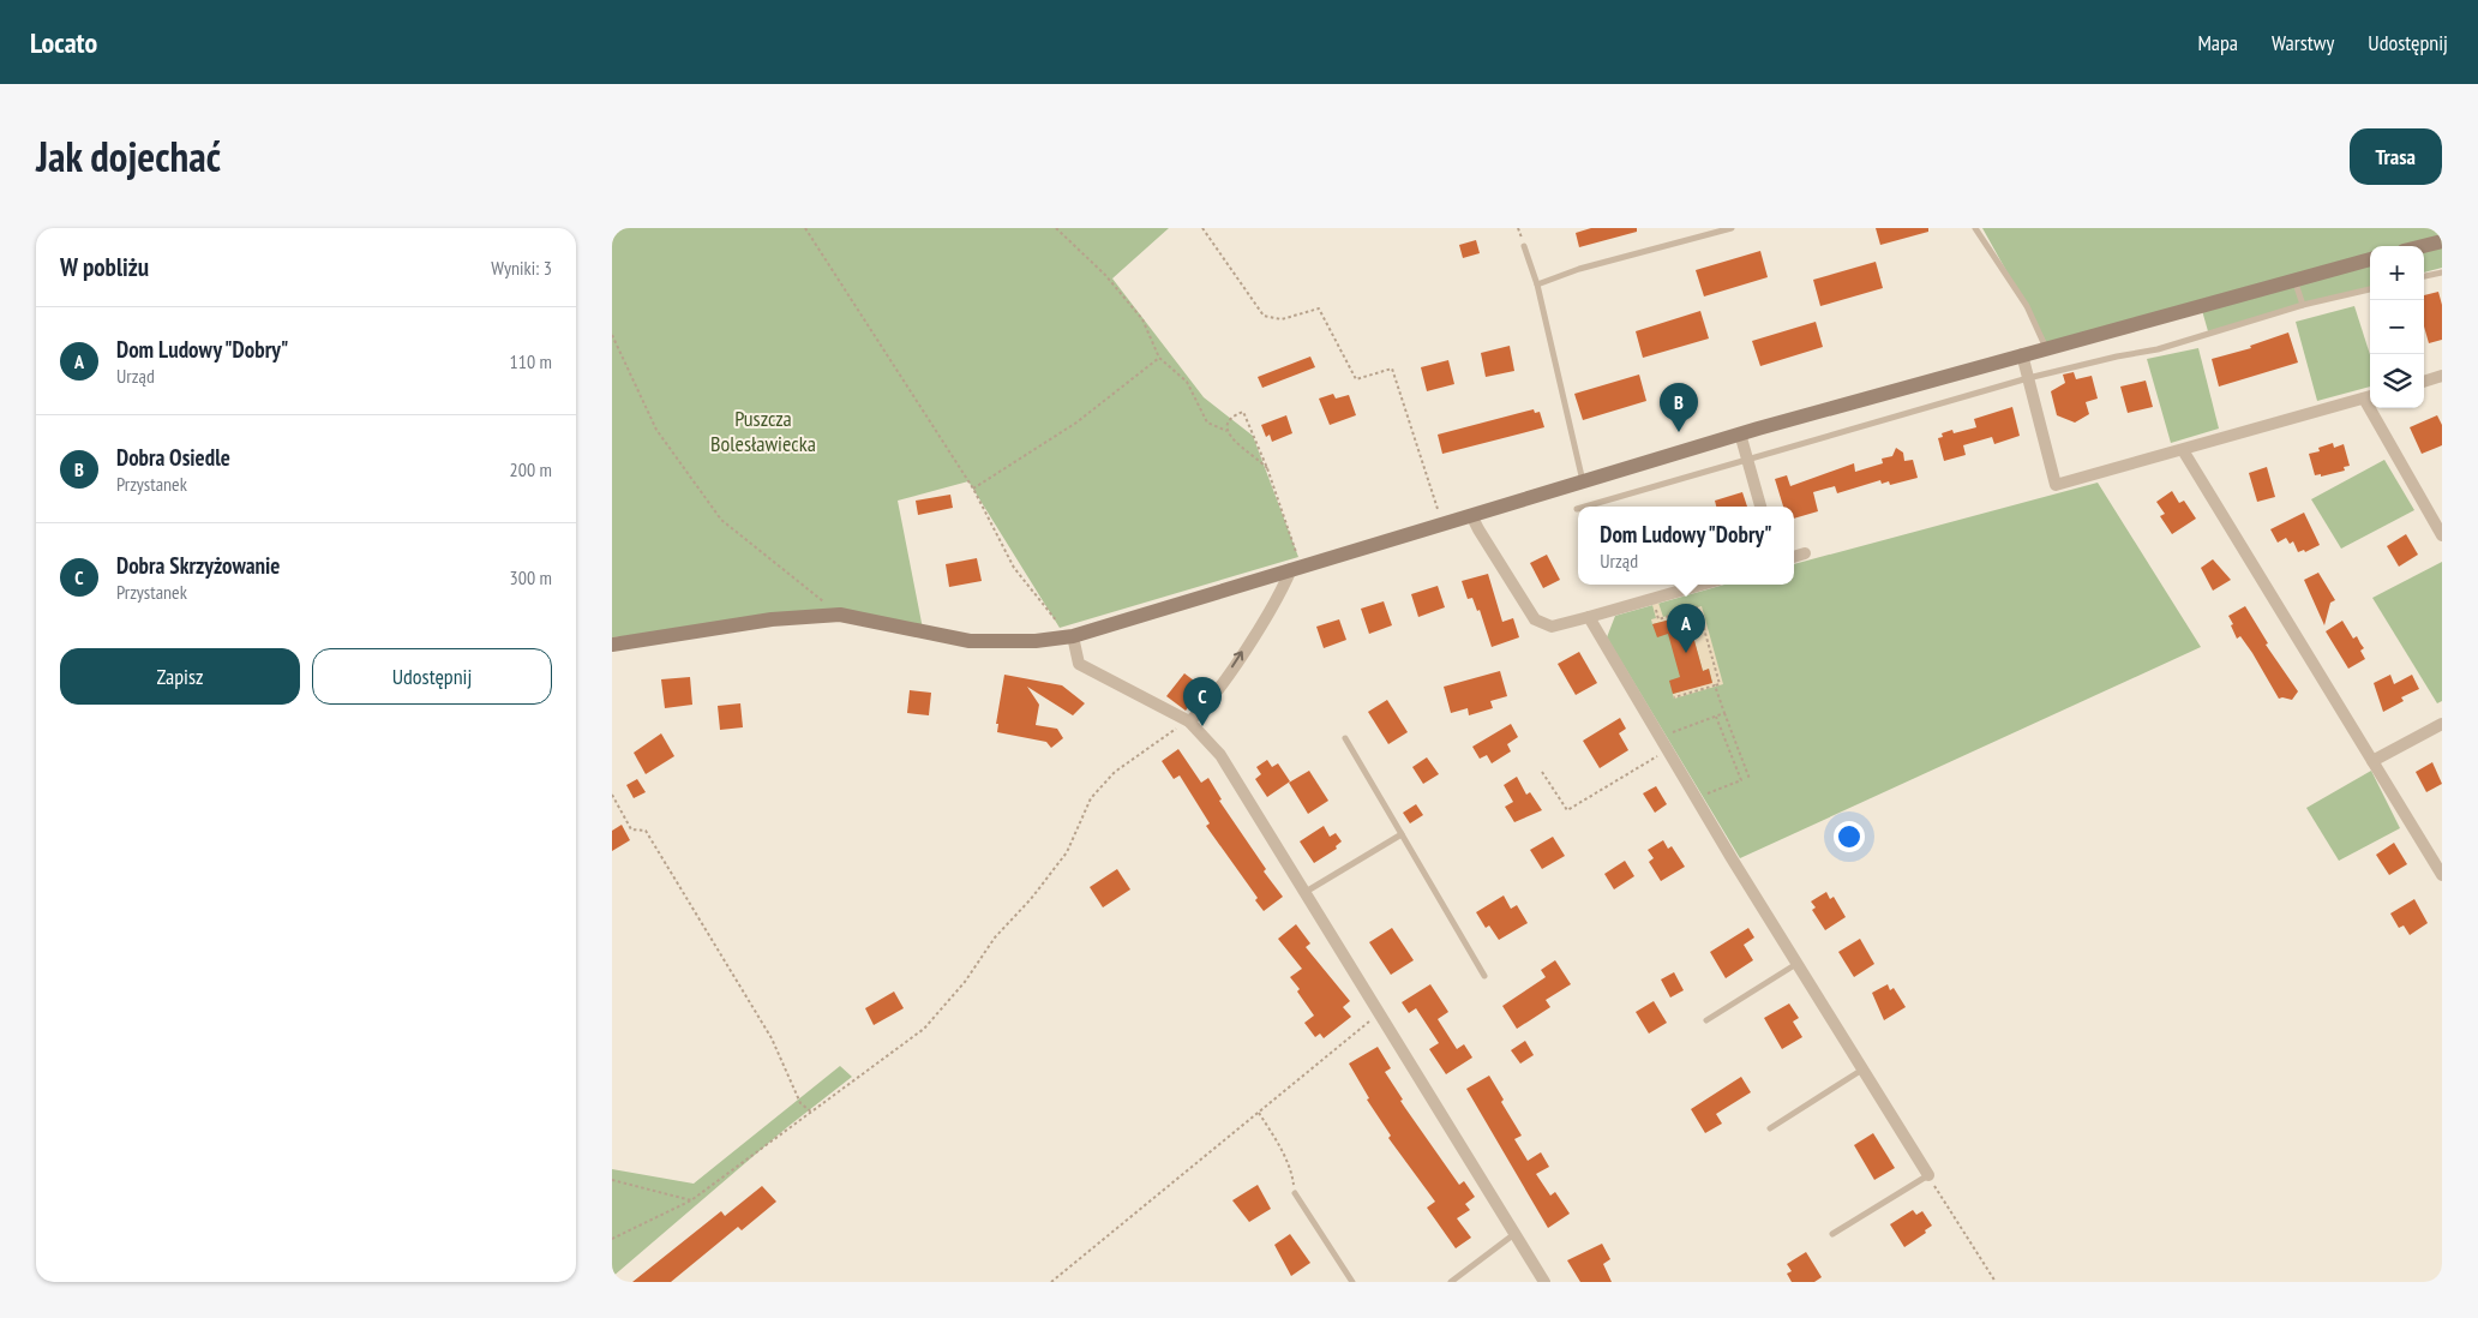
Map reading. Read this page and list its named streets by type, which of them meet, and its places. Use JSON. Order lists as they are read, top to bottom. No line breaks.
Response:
{"parks":["Puszcza Bolesławiecka"],"page":{"header":"Locato","nav":["Mapa","Warstwy","Udostępnij"],"title":"Jak dojechać","buttons":["Trasa",["Zapisz","Udostępnij"]],"heading":["W pobliżu","Wyniki: 3"],"map_buttons":["+","−"],"list":[{"mark":"A","name":"Dom Ludowy \"Dobry\"","note":"Urząd","value":"110 m"},{"mark":"B","name":"Dobra Osiedle","note":"Przystanek","value":"200 m"},{"mark":"C","name":"Dobra Skrzyżowanie","note":"Przystanek","value":"300 m"}],"pins":["B","A","C"],"popup":["Dom Ludowy \"Dobry\"","Urząd"]}}
